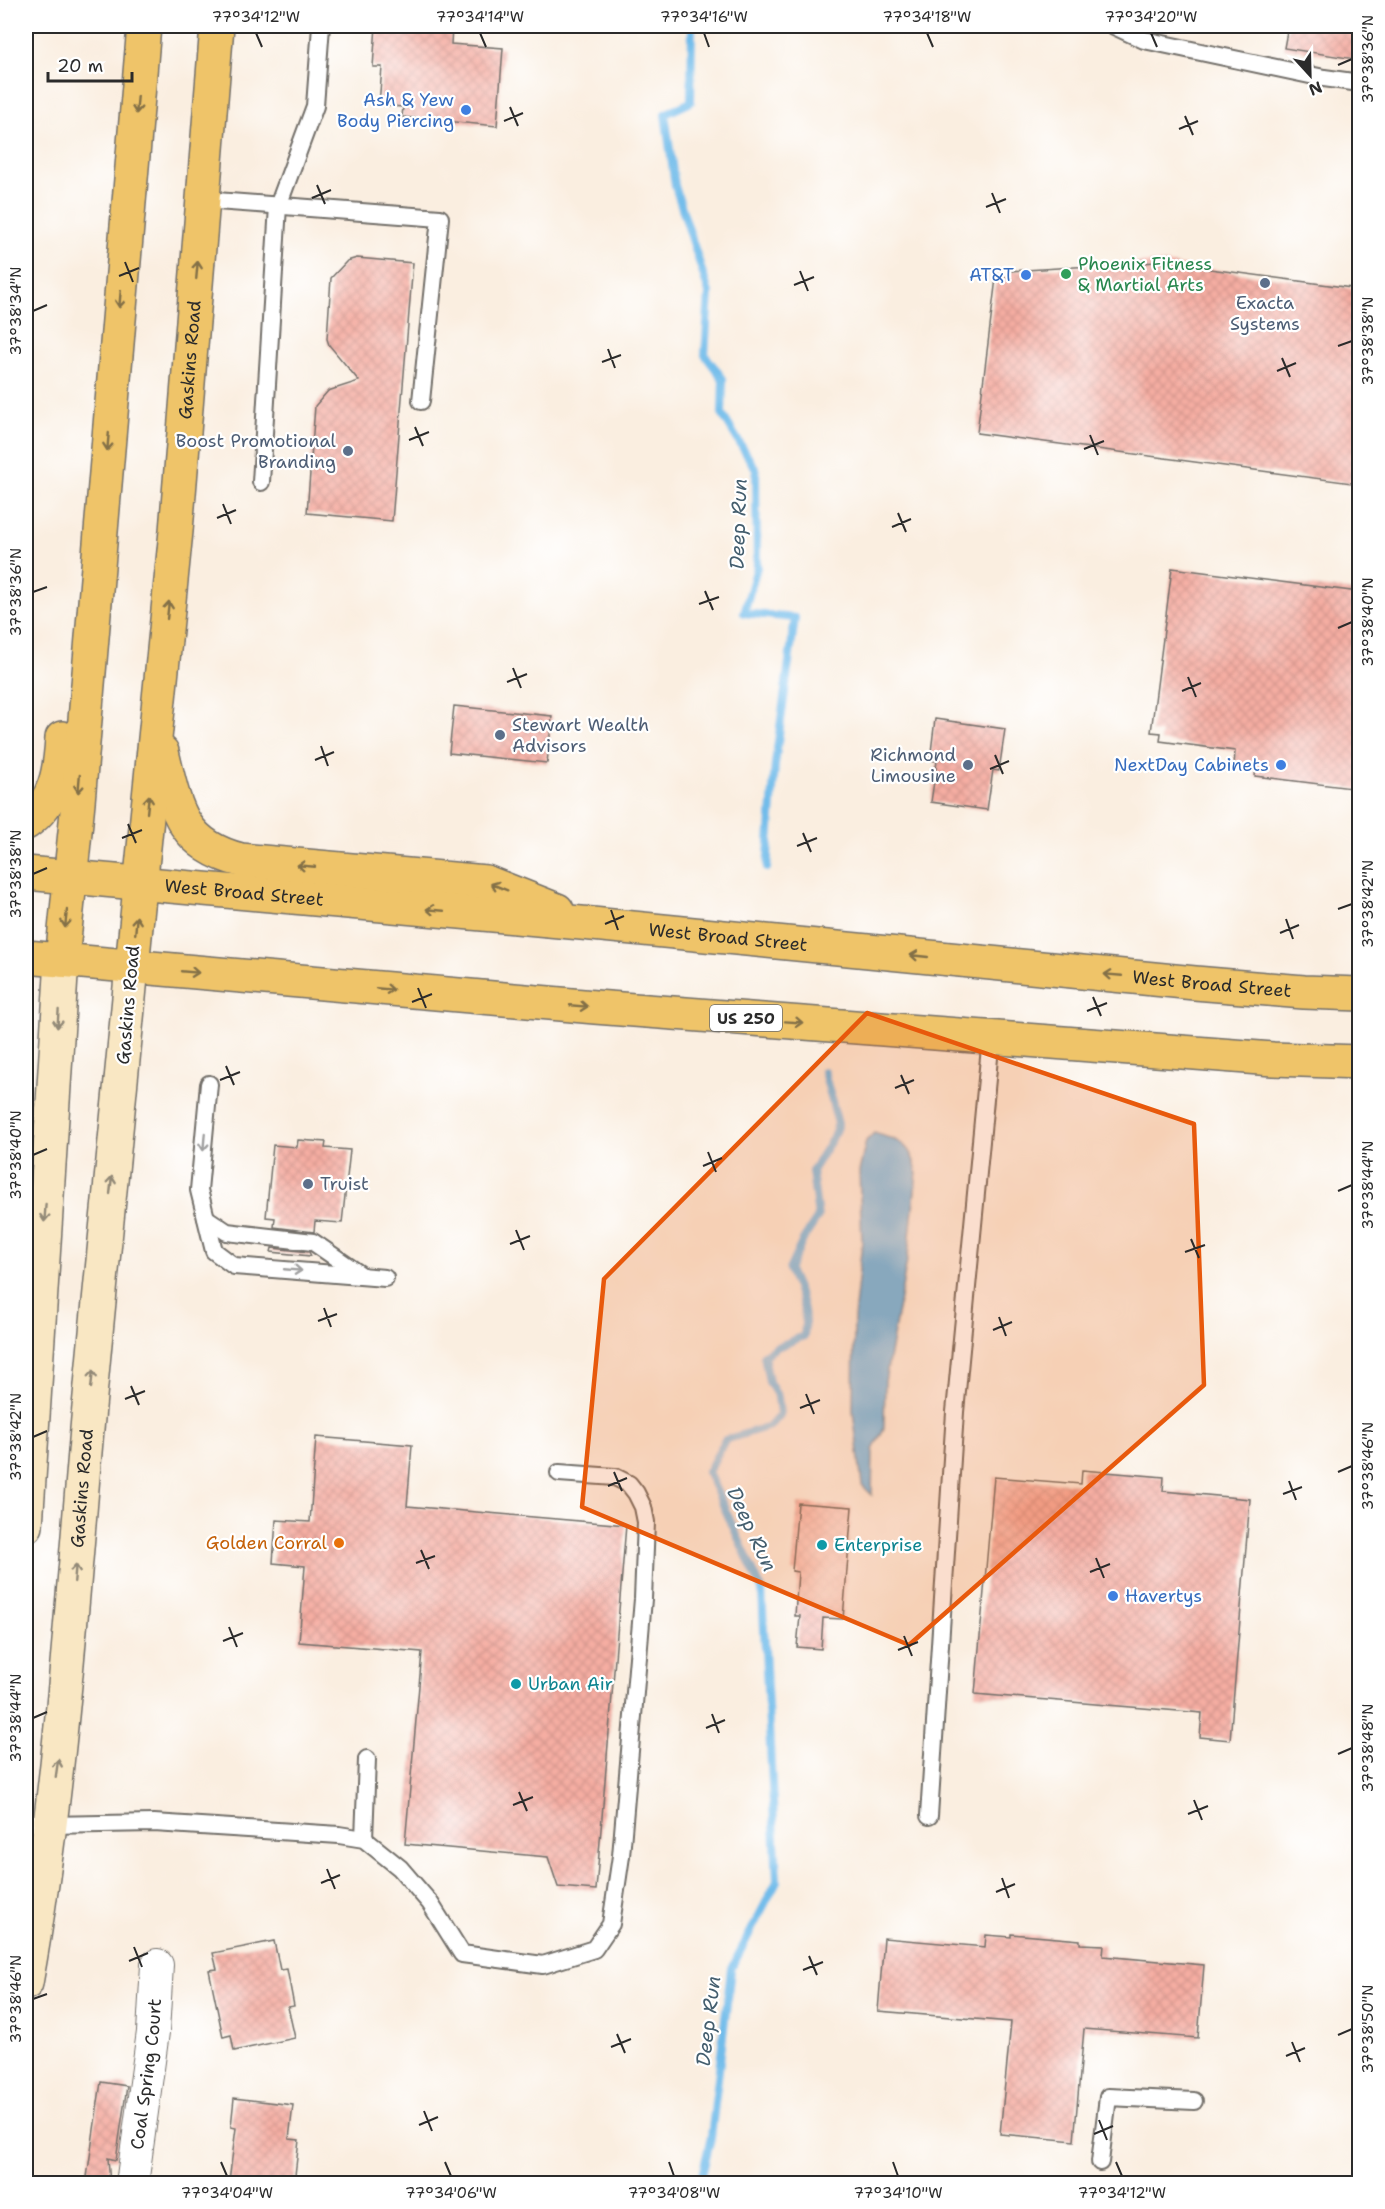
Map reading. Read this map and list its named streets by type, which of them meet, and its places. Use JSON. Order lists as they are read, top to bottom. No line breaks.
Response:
{"streets":{"main road":["Gaskins Road","West Broad Street","US 250"],"street":["Coal Spring Court"]},"crossings":[["Gaskins Road","West Broad Street"],["Gaskins Road","US 250"]],"water":["Deep Run"],"places":["Ash & Yew Body Piercing","Phoenix Fitness & Martial Arts","AT&T","Exacta Systems","Boost Promotional Branding","Stewart Wealth Advisors","Richmond Limousine","NextDay Cabinets","Truist","Golden Corral","Enterprise","Havertys","Urban Air"],"scale_bar":"20 m","north":"bottom","coordinates":["77°34'12\"W","77°34'14\"W","77°34'16\"W","77°34'18\"W","77°34'20\"W","37°38'36\"N","37°38'34\"N","37°38'38\"N","37°38'40\"N","37°38'42\"N","37°38'44\"N","37°38'46\"N","37°38'48\"N","37°38'50\"N","77°34'04\"W","77°34'06\"W","77°34'08\"W","77°34'10\"W"]}
